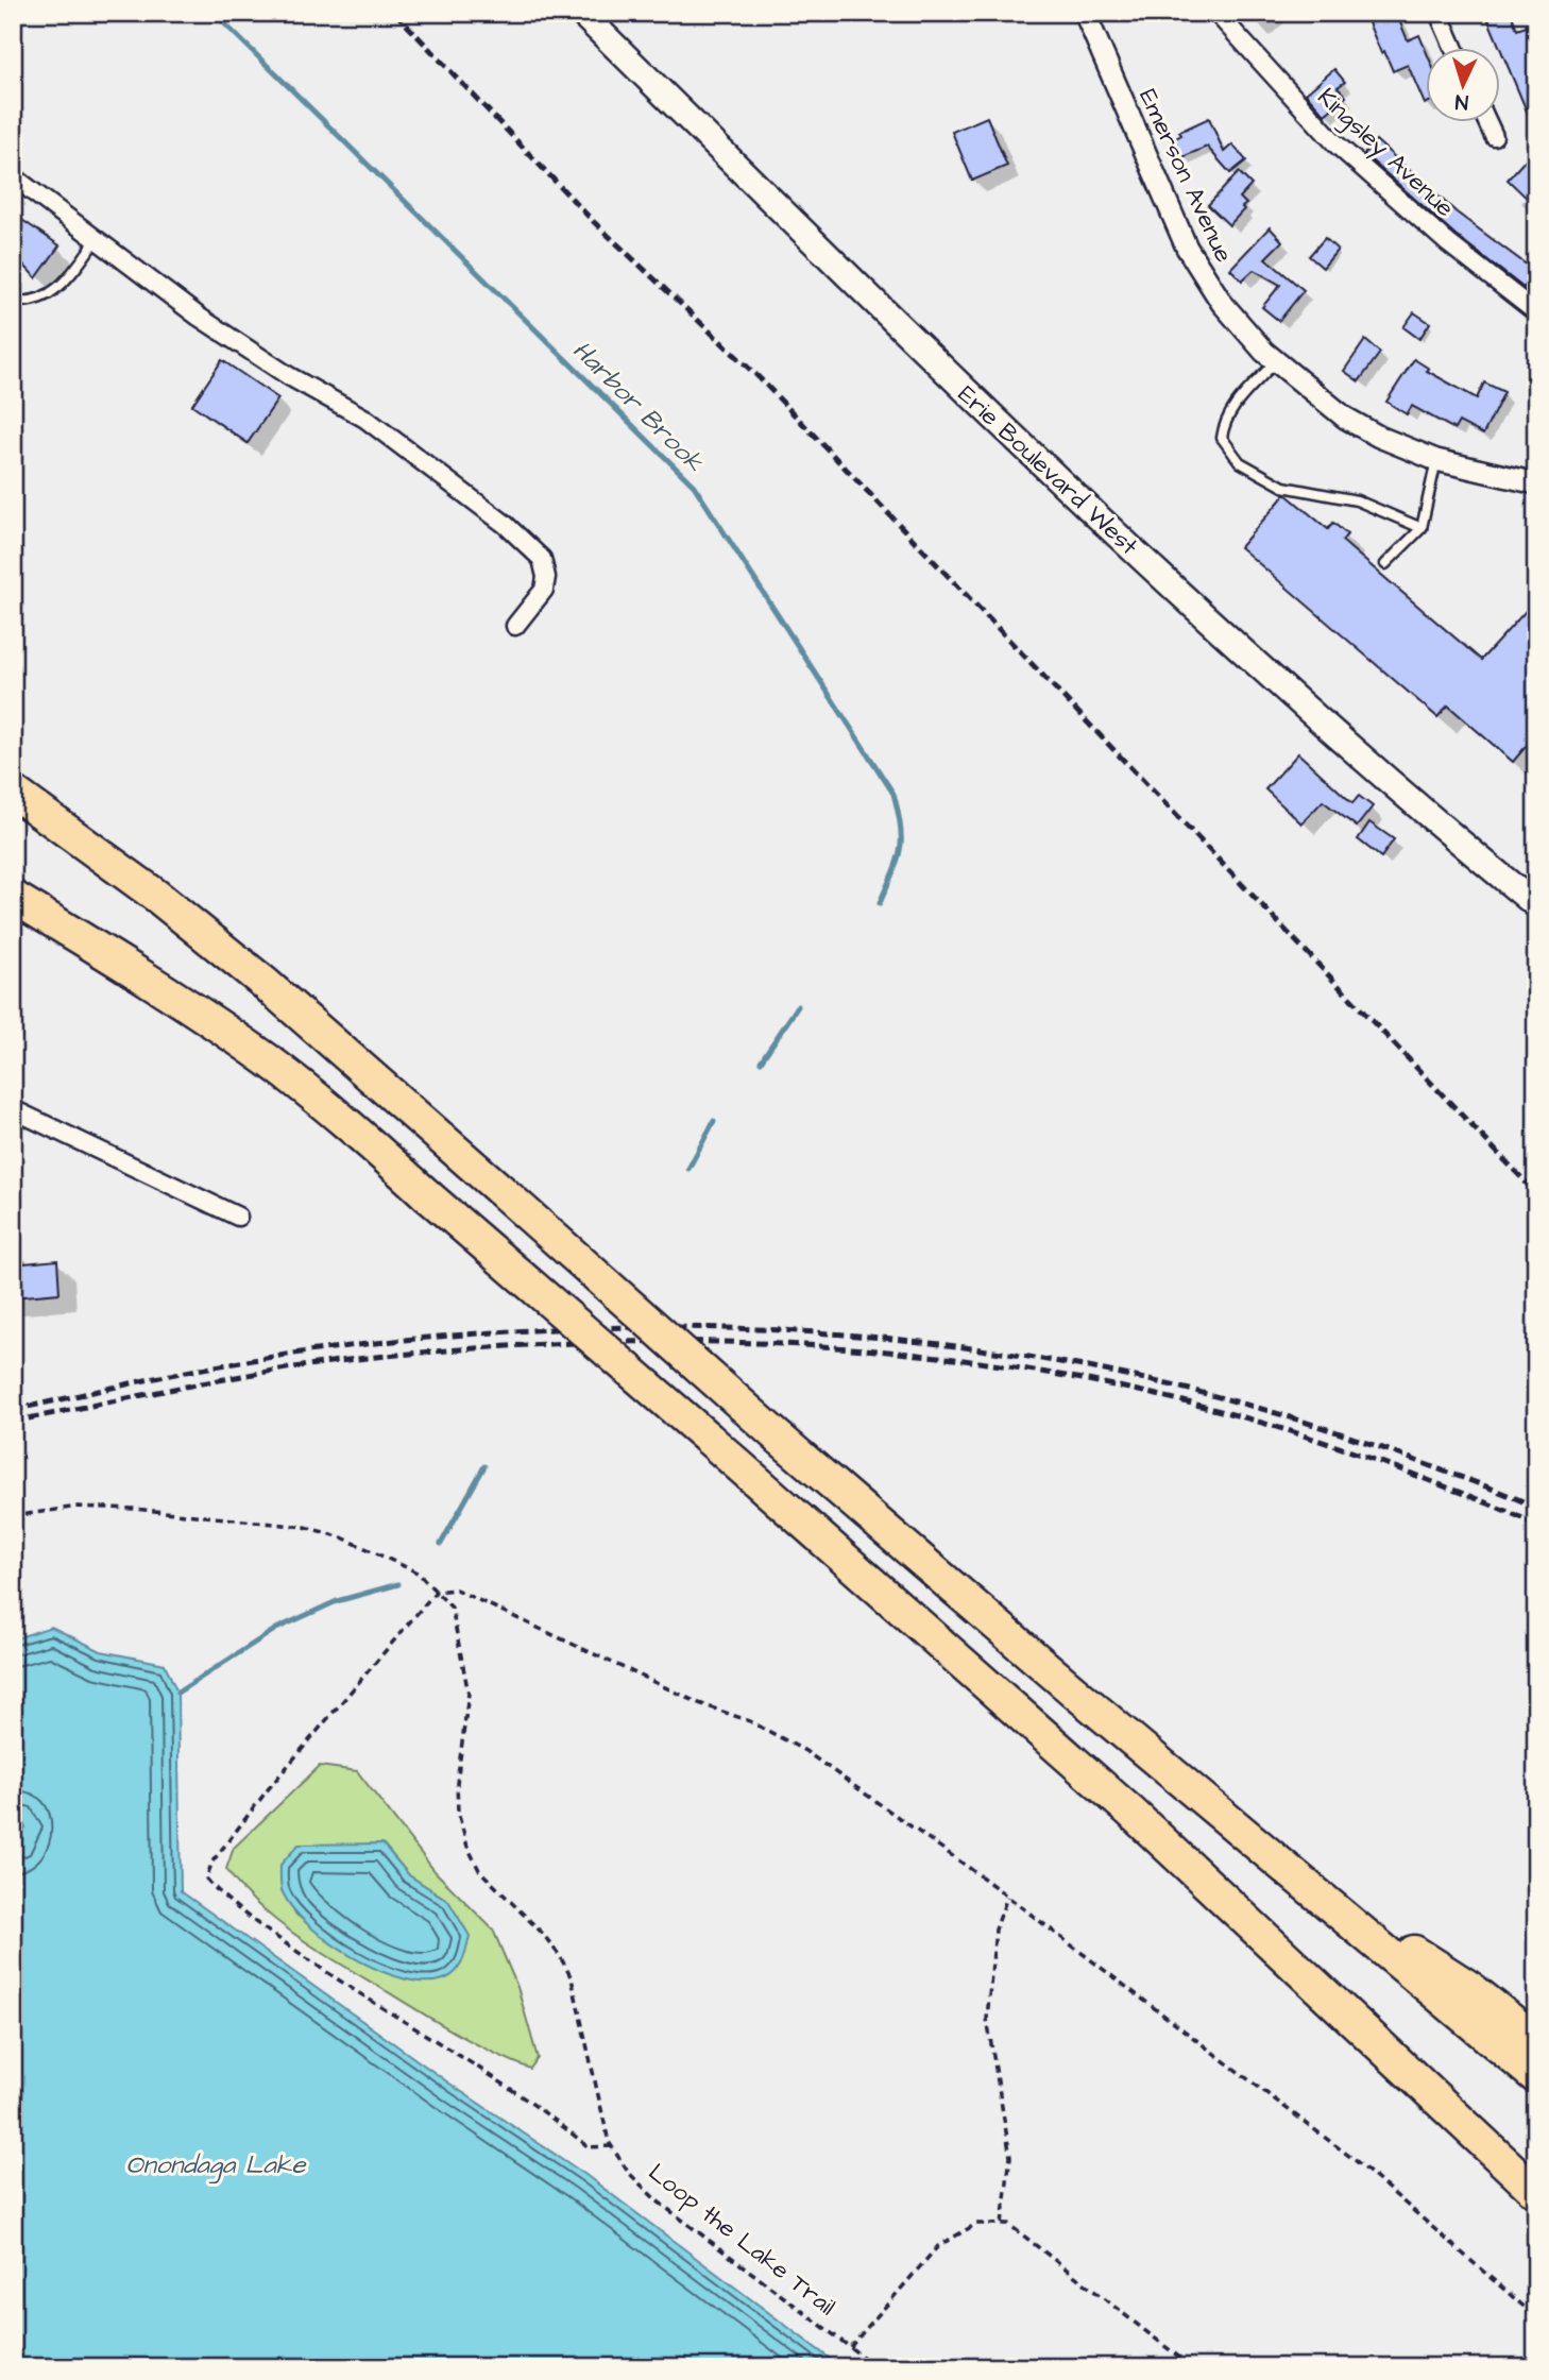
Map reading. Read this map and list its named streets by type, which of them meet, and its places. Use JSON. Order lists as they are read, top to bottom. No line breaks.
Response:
{"streets":{"main road":["Erie Boulevard West"],"street":["Kingsley Avenue","Emerson Avenue"],"path":["Loop the Lake Trail"]},"water":["Harbor Brook","Onondaga Lake"],"north":"bottom"}
